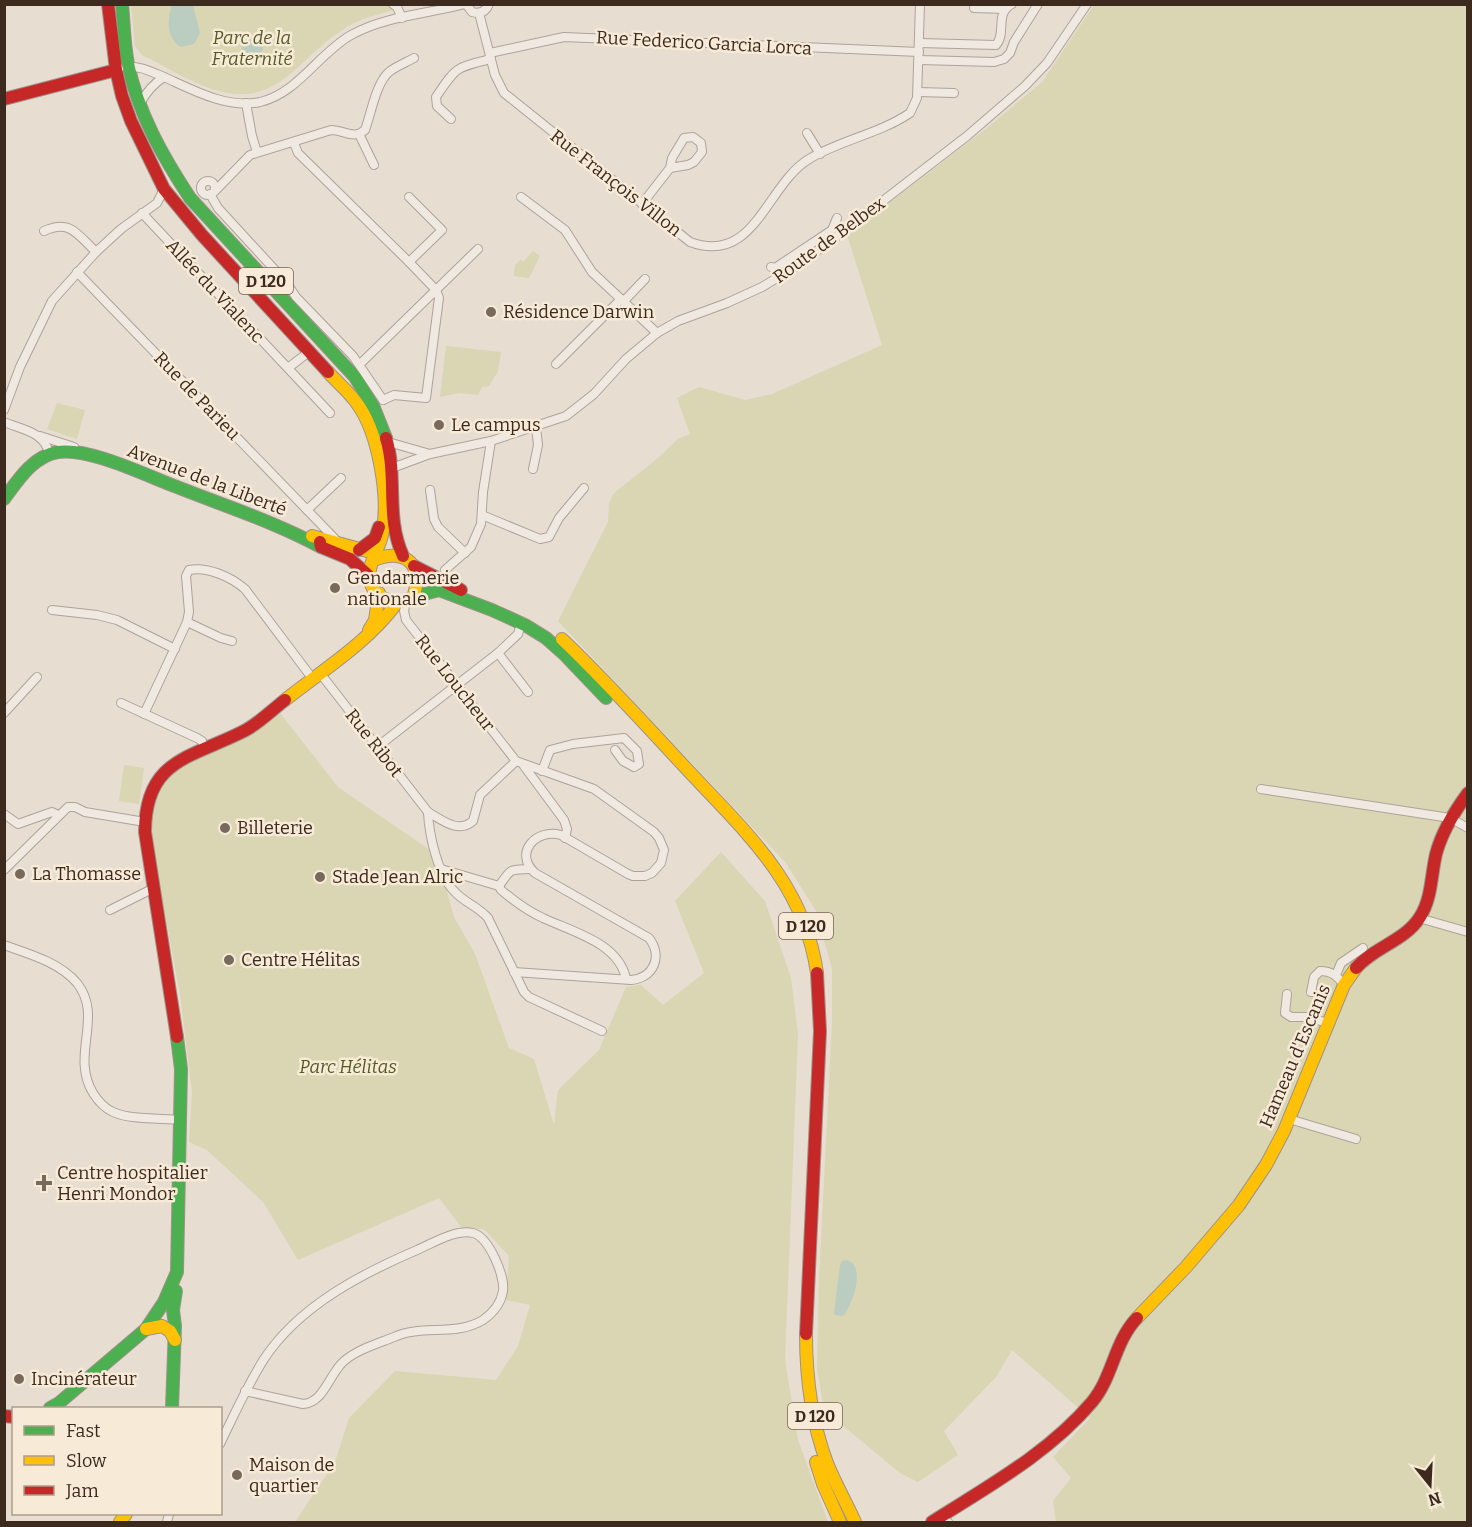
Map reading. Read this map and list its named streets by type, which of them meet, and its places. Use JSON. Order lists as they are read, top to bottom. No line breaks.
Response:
{"streets":{"main road":["D 120","Avenue de la Liberté","Hameau d'Escanis"],"street":["Rue Federico Garcia Lorca","Rue François Villon","Route de Belbex","Allée du Vialenc","Rue de Parieu","Rue Loucheur","Rue Ribot"]},"crossings":[["Rue Federico Garcia Lorca","Rue François Villon"],["Route de Belbex","D 120"],["D 120","Avenue de la Liberté"],["D 120","Rue Loucheur"],["Rue de Parieu","Avenue de la Liberté"],["Avenue de la Liberté","Rue Loucheur"]],"parks":["Parc de la Fraternité","Parc Hélitas"],"places":{"other":["Résidence Darwin","Le campus","Gendarmerie nationale","Billeterie","La Thomasse","Stade Jean Alric","Centre Hélitas","Incinérateur","Maison de quartier"],"health":["Centre hospitalier Henri Mondor"]},"legend":["Fast","Slow","Jam"],"north":"bottom"}
